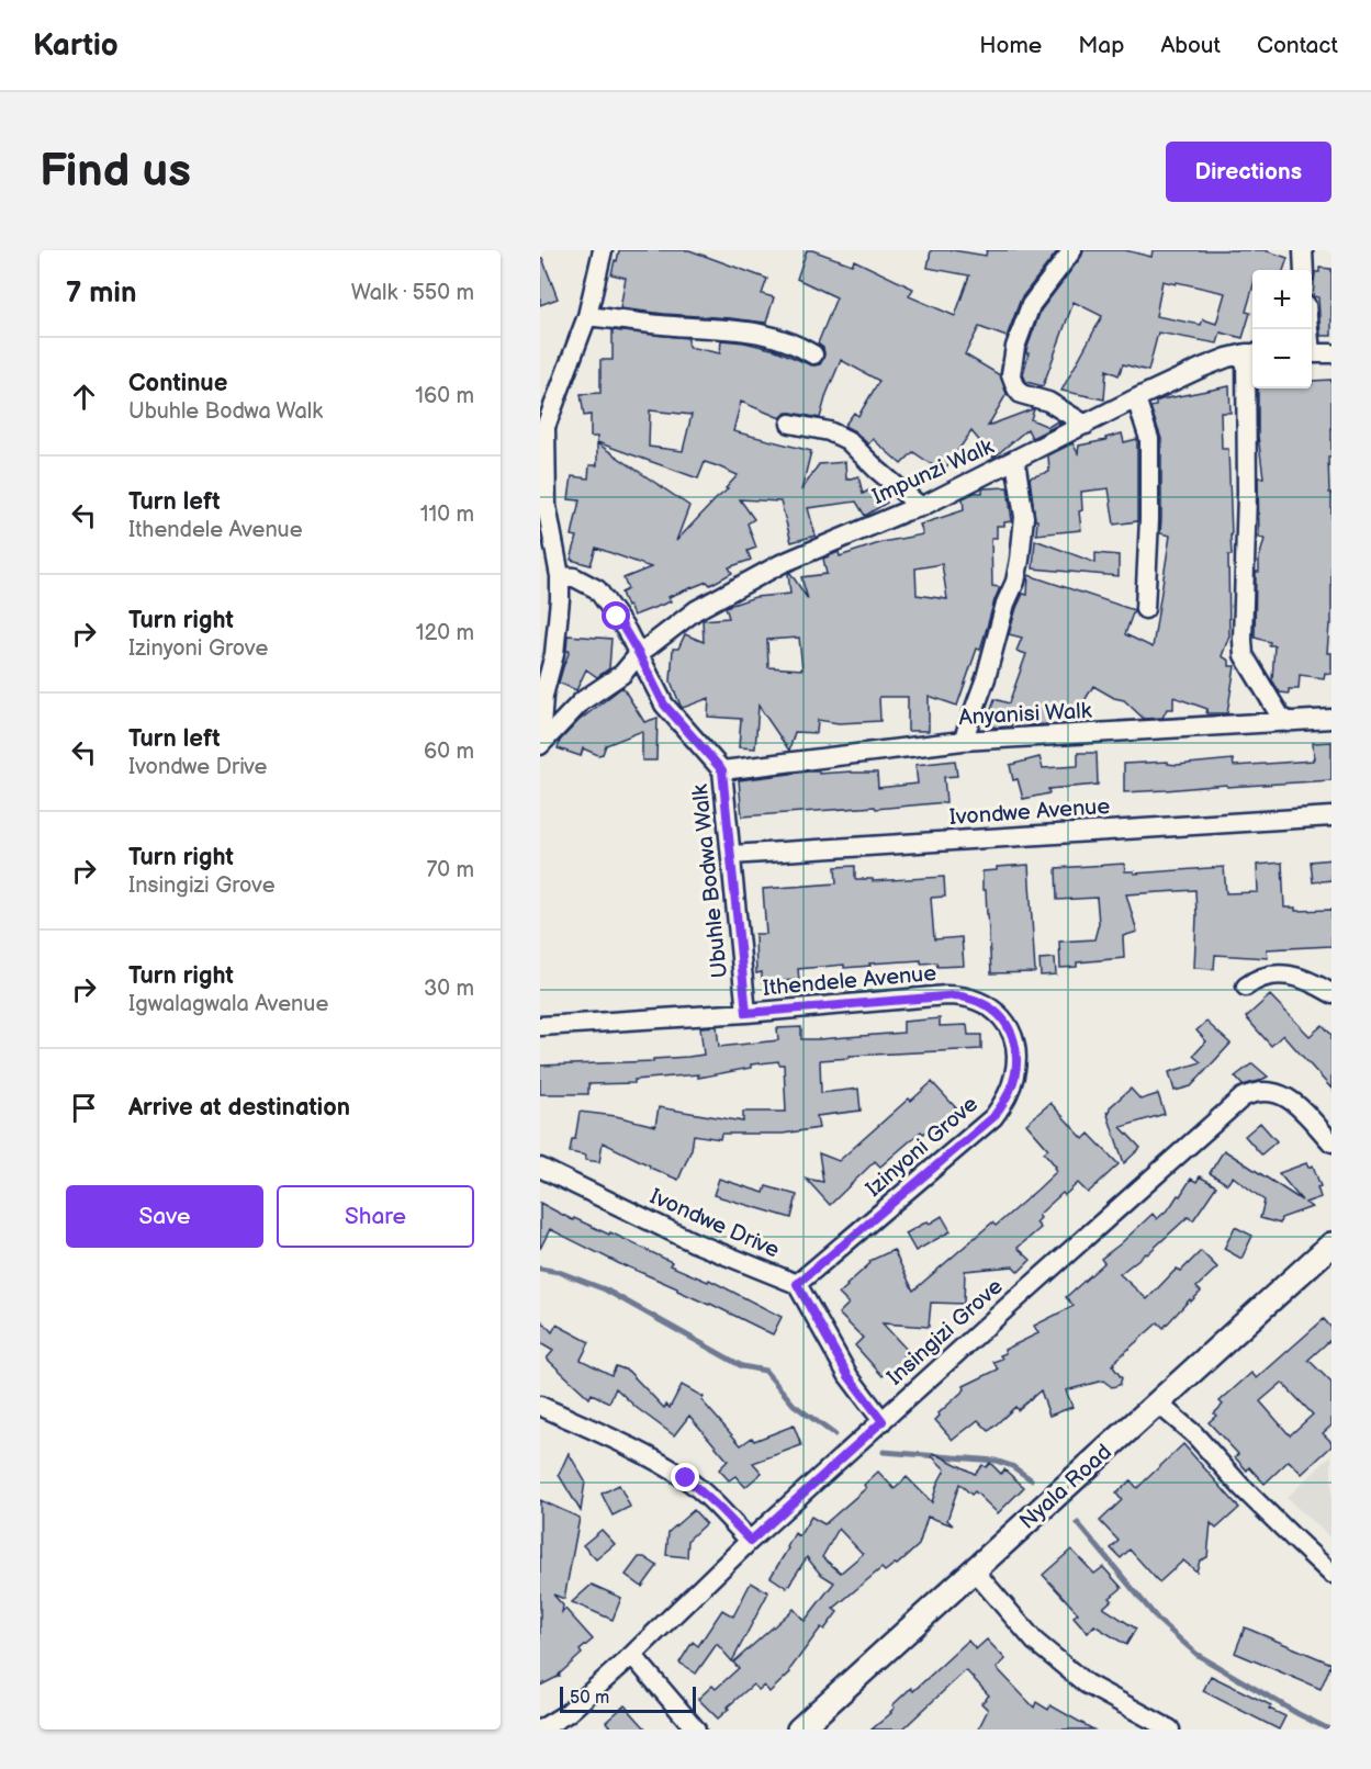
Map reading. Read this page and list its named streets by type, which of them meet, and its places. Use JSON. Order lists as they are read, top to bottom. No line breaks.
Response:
{"streets":{"street":["Impunzi Walk","Anyanisi Walk","Ivondwe Avenue","Ubuhle Bodwa Walk","Ithendele Avenue","Izinyoni Grove","Ivondwe Drive","Insingizi Grove","Nyala Road"]},"crossings":[["Impunzi Walk","Ubuhle Bodwa Walk"],["Anyanisi Walk","Ubuhle Bodwa Walk"],["Ivondwe Avenue","Ubuhle Bodwa Walk"],["Ubuhle Bodwa Walk","Ithendele Avenue"],["Ithendele Avenue","Izinyoni Grove"],["Izinyoni Grove","Ivondwe Drive"],["Ivondwe Drive","Insingizi Grove"]],"scale_bar":"50 m","page":{"header":"Kartio","nav":["Home","Map","About","Contact"],"buttons":["Directions",["Save","Share"]],"title":"Find us","heading":["7 min","Walk · 550 m"],"map_buttons":["+","−"],"list":[["Continue","Ubuhle Bodwa Walk","160 m"],["Turn left","Ithendele Avenue","110 m"],["Turn right","Izinyoni Grove","120 m"],["Turn left","Ivondwe Drive","60 m"],["Turn right","Insingizi Grove","70 m"],["Turn right","Igwalagwala Avenue","30 m"],"Arrive at destination"],"scale":"50 m"}}
